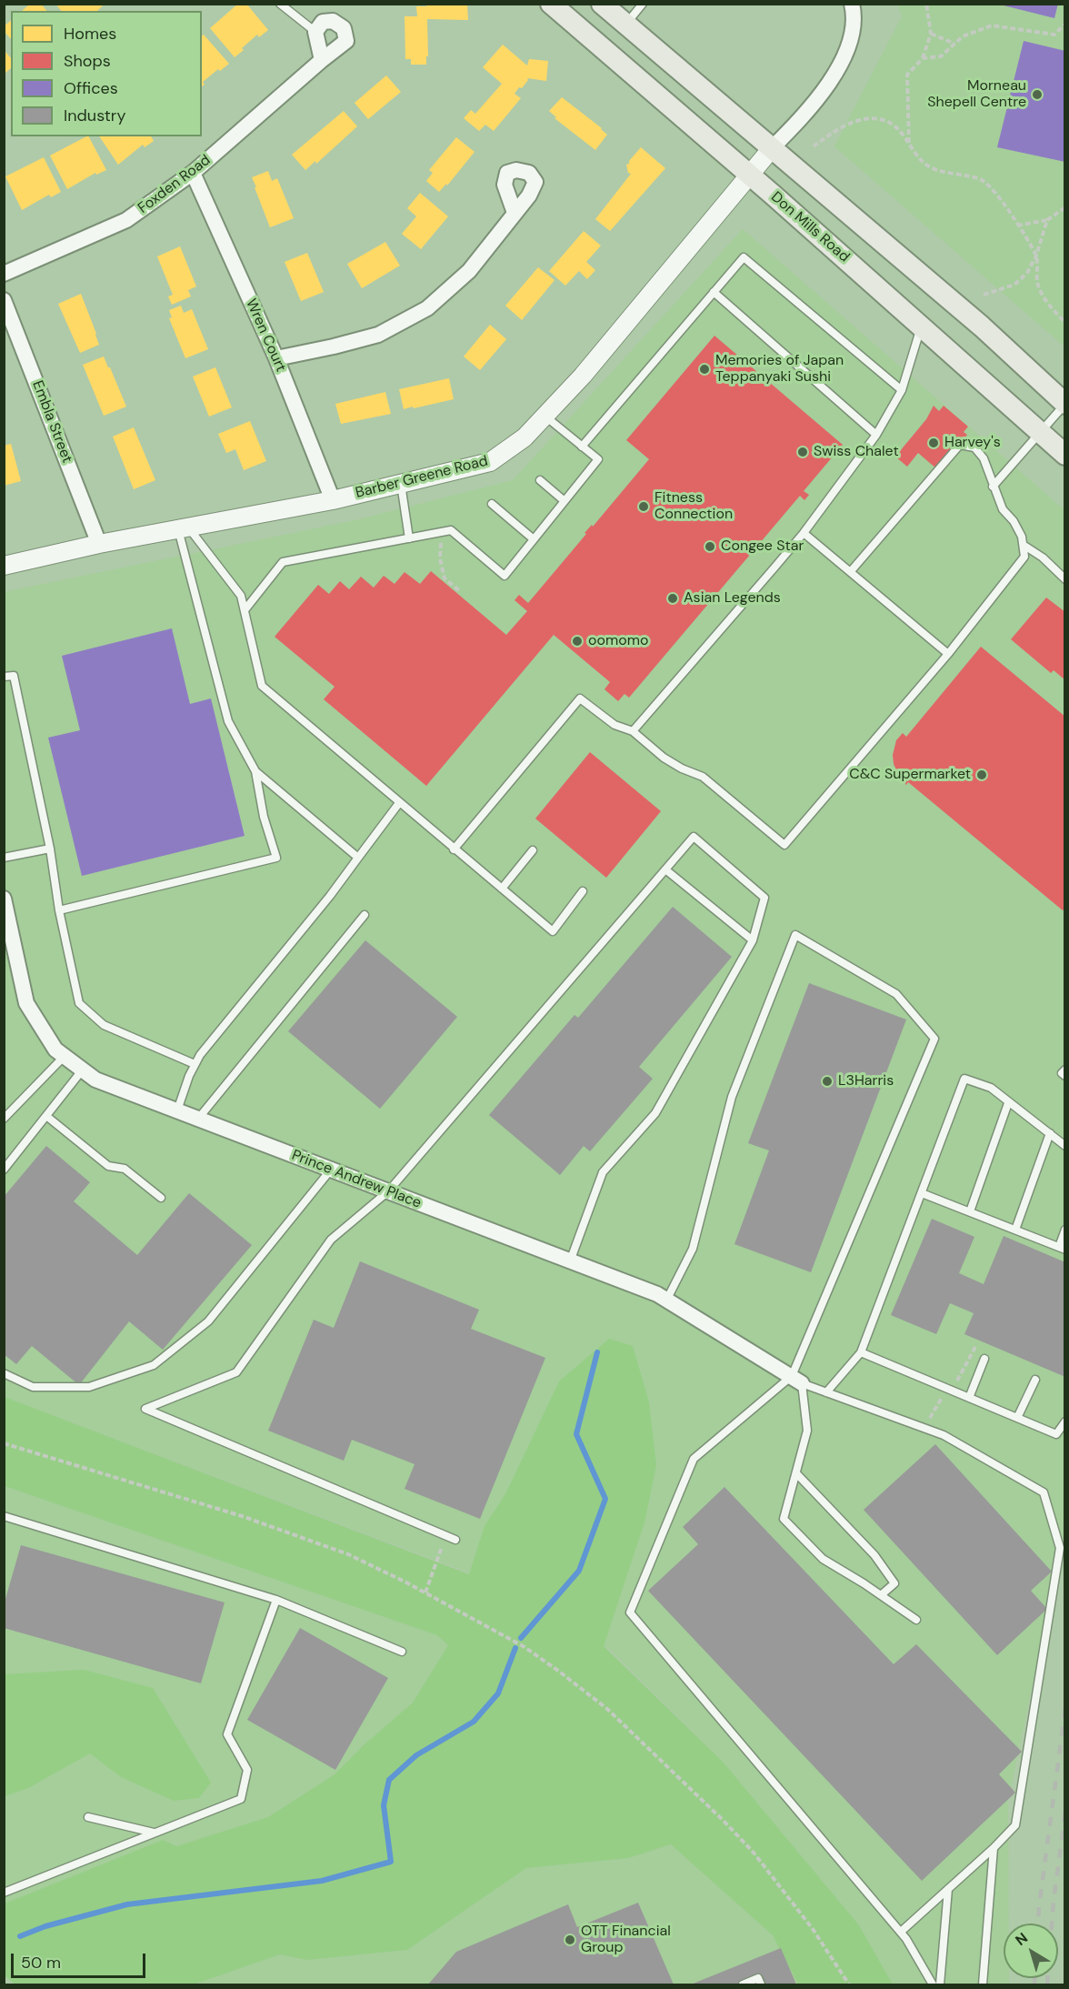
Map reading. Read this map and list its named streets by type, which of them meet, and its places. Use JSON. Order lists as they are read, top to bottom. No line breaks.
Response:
{"streets":{"main road":["Don Mills Road"],"street":["Foxden Road","Wren Court","Embla Street","Barber Greene Road","Prince Andrew Place"]},"crossings":[["Foxden Road","Wren Court"],["Don Mills Road","Barber Greene Road"],["Wren Court","Barber Greene Road"],["Embla Street","Barber Greene Road"]],"places":["Morneau Shepell Centre","Memories of Japan Teppanyaki Sushi","Harvey's","Swiss Chalet","Fitness Connection","Congee Star","Asian Legends","oomomo","C&C Supermarket","L3Harris","OTT Financial Group"],"legend":["Homes","Shops","Offices","Industry"],"scale_bar":"50 m","north":"top left"}
